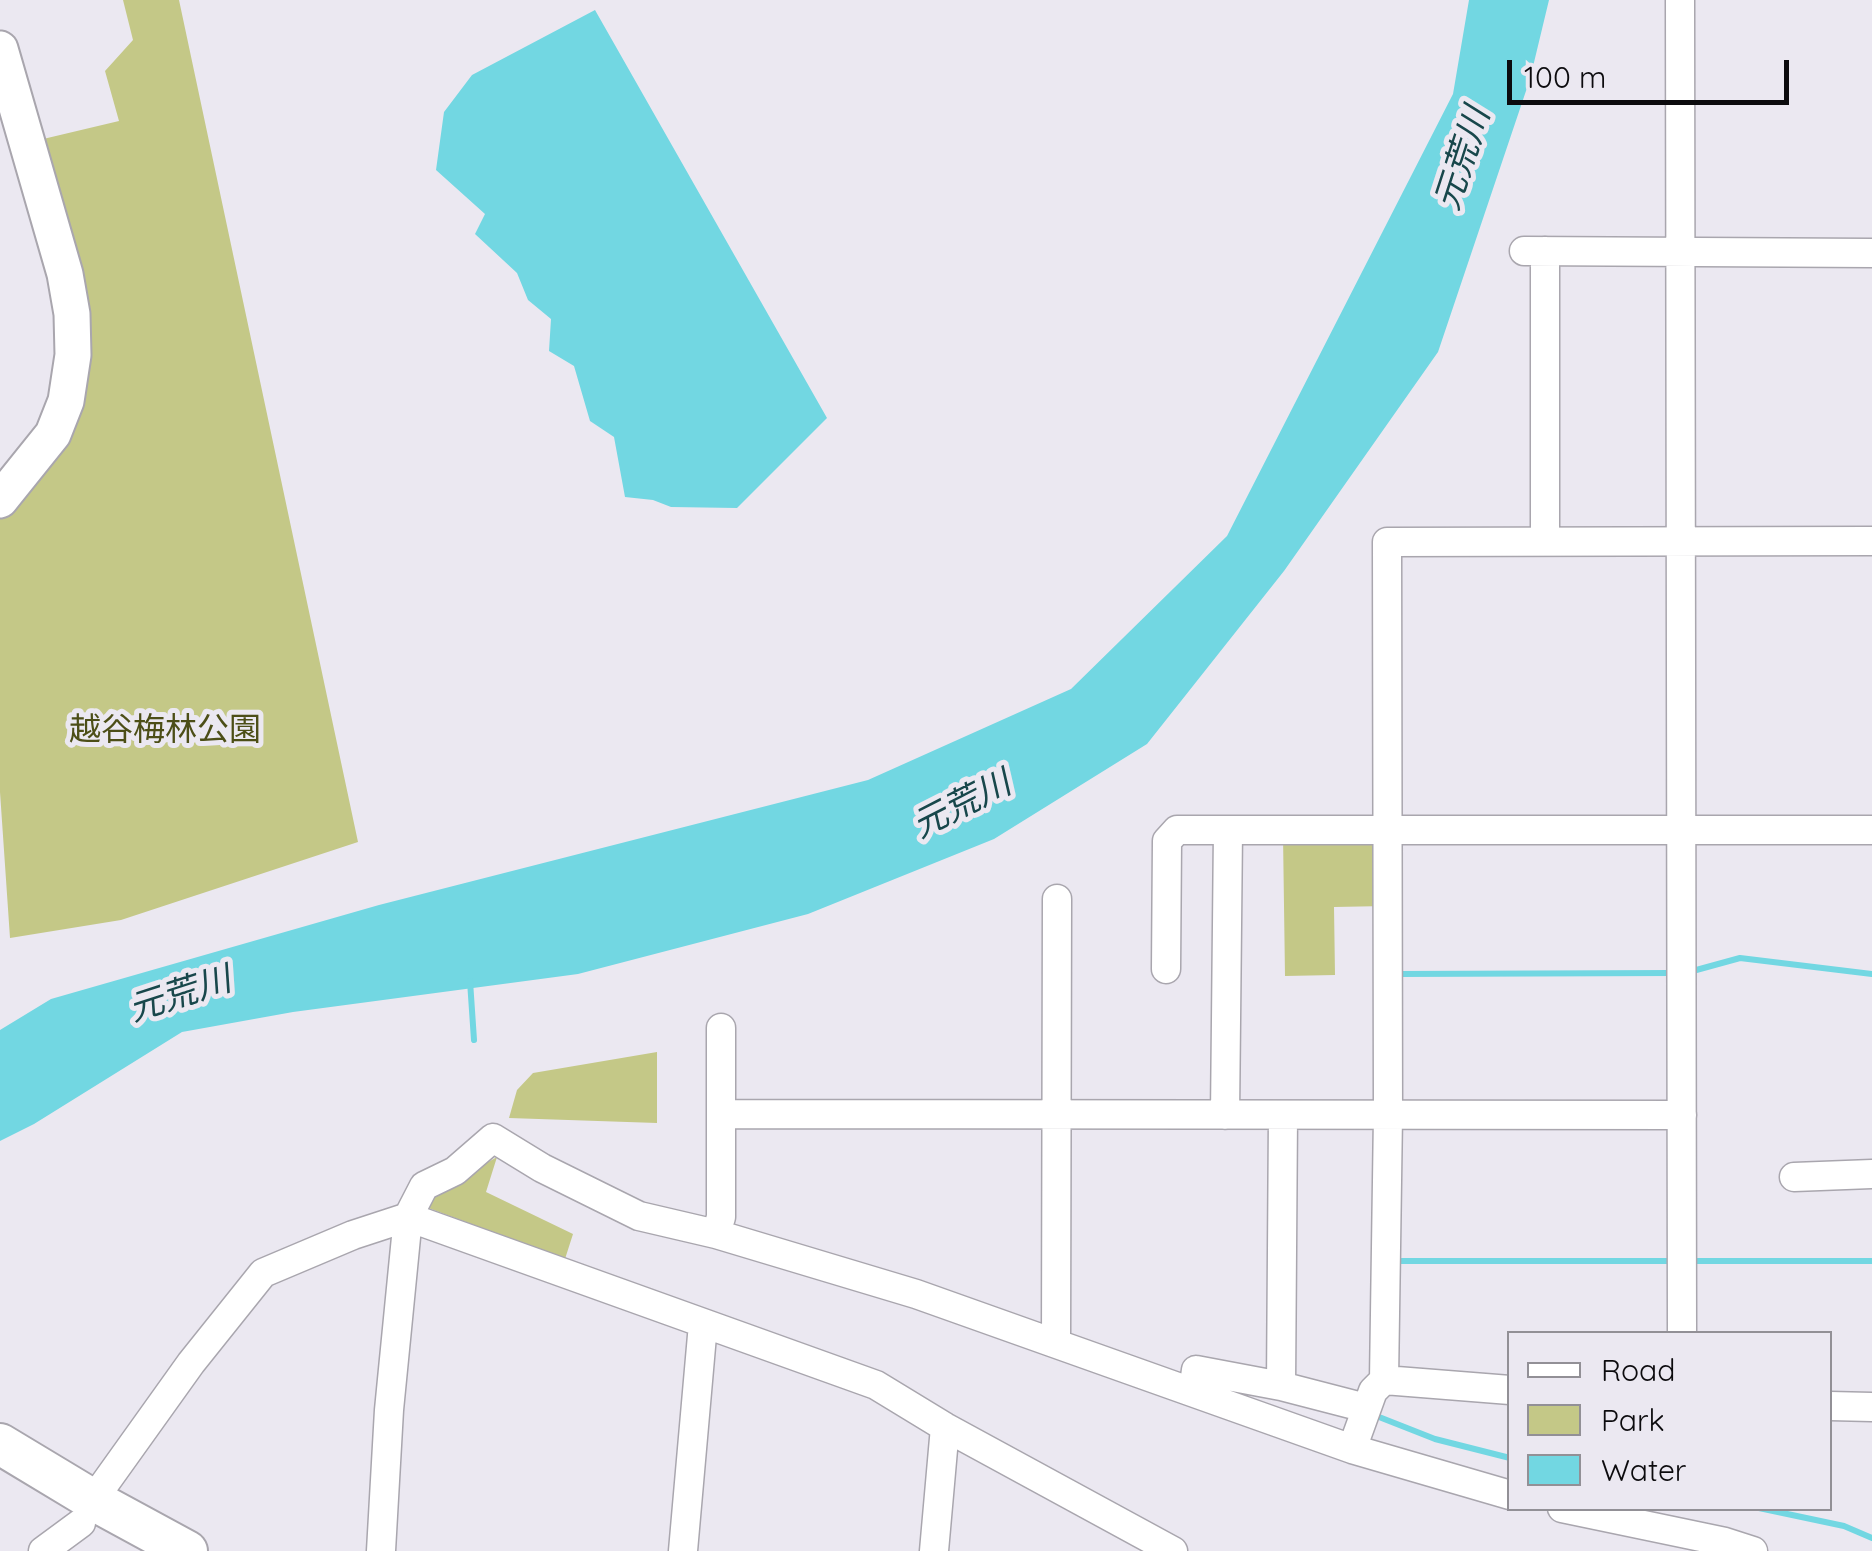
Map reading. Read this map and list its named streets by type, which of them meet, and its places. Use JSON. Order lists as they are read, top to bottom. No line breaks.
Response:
{"water":["元荒川"],"parks":["越谷梅林公園"],"legend":["Road","Park","Water"],"scale_bar":"100 m"}
